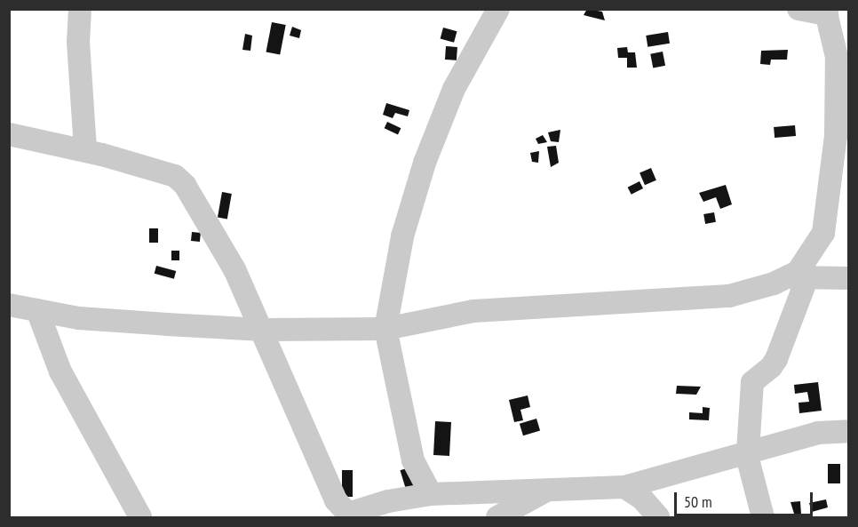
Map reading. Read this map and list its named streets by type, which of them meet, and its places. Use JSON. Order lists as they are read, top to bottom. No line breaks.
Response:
{"scale_bar":"50 m"}
